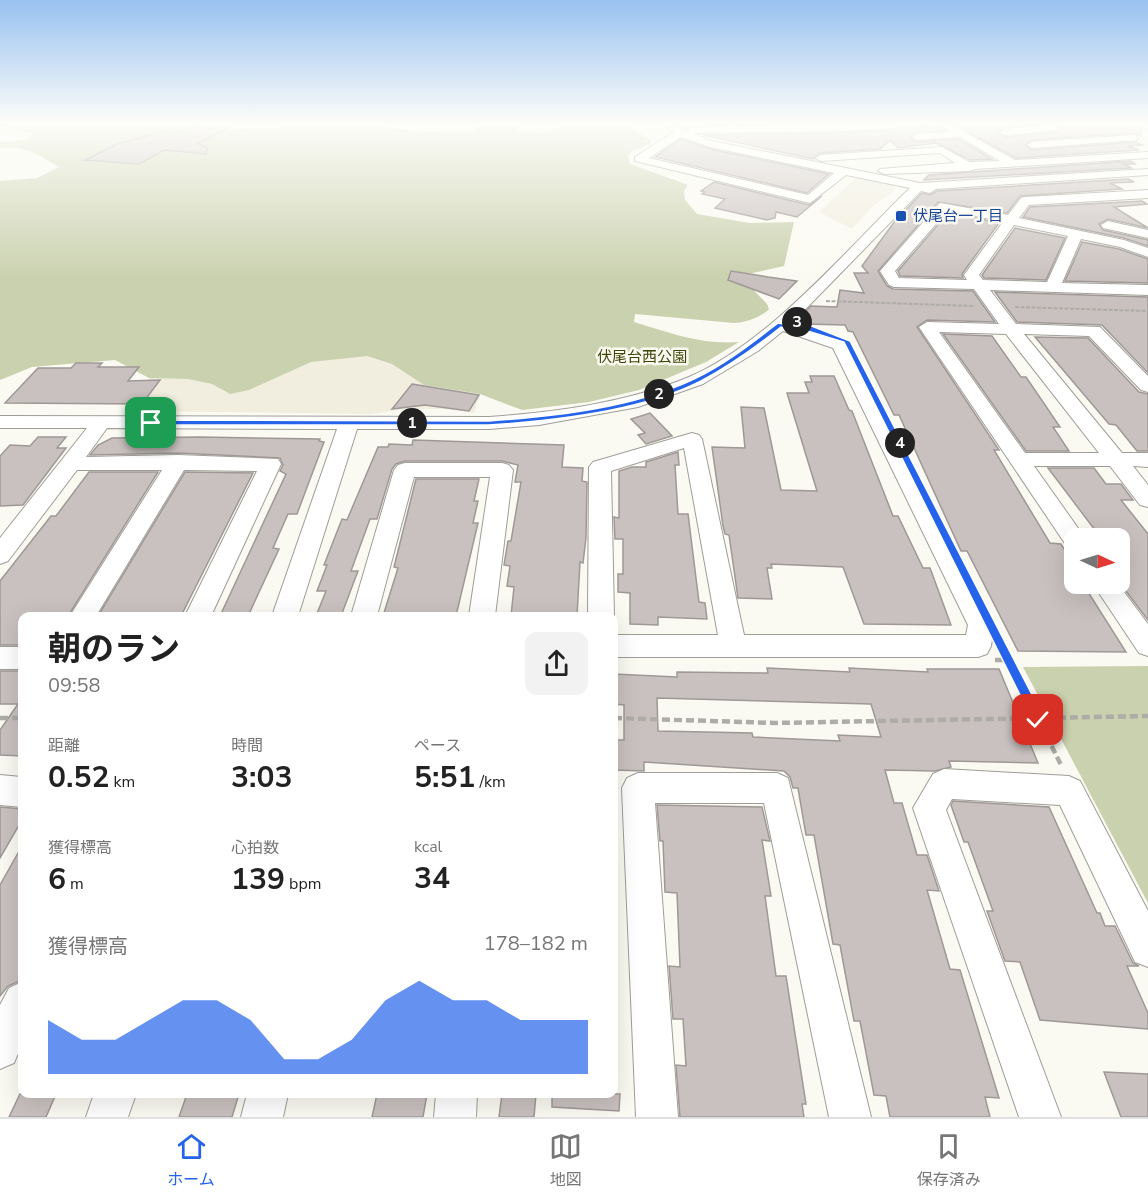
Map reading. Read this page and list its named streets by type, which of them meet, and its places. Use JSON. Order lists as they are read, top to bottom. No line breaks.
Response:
{"parks":["伏尾台⻄公園"],"places":{"transit":["伏尾台一丁目"]},"north":"right","page":{"pins":["3","2","1","4"],"heading":["朝のラン","09:58"],"stats":[["距離","0.52 km"],["時間","3:03"],["ペース","5:51 /km"],["獲得標高","6 m"],["心拍数","139 bpm"],["kcal","34"]],"chart":["獲得標高","178–182 m"],"tabs":["ホーム","地図","保存済み"]}}
